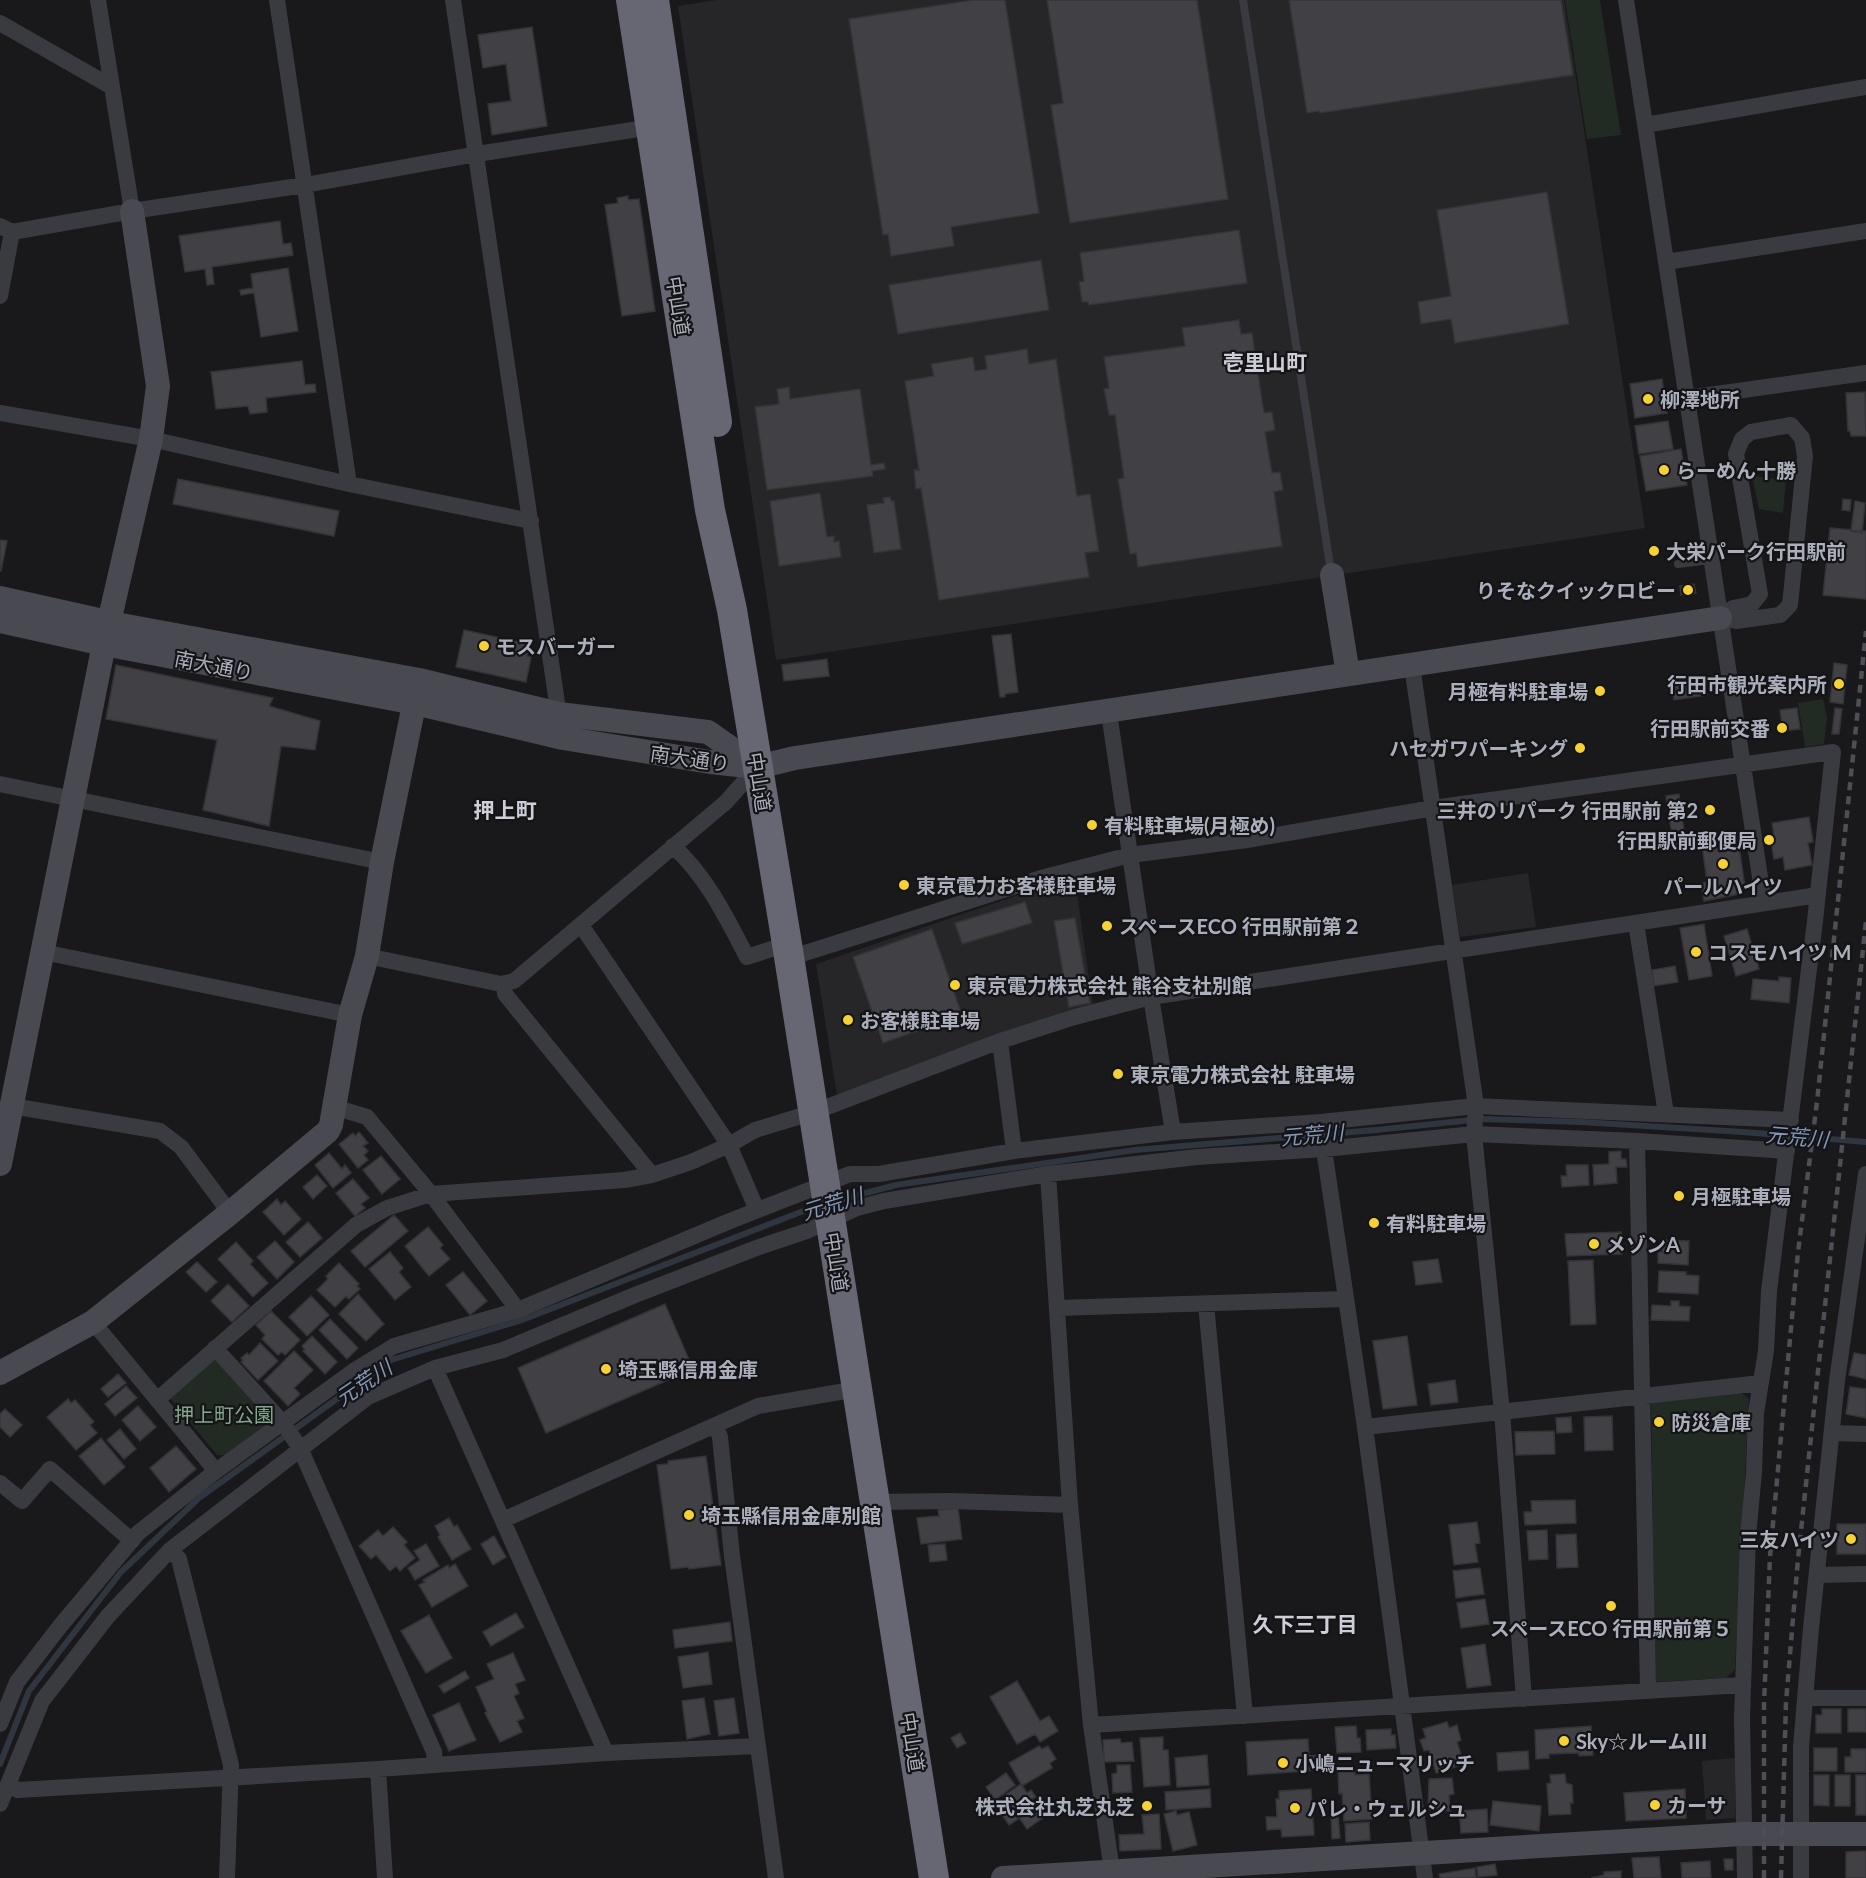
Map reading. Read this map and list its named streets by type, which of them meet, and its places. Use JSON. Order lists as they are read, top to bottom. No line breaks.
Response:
{"streets":{"highway":["中山道"],"street":["南大通り"]},"crossings":[["中山道","南大通り"]],"districts":["壱里山町","押上町","久下三丁目"],"water":["元荒川"],"parks":["押上町公園"],"places":["柳澤地所","らーめん十勝","大栄パーク行田駅前","りそなクイックロビー","モスバーガー","行田市観光案内所","月極有料駐車場","行田駅前交番","ハセガワパーキング","三井のリパーク 行田駅前 第2","有料駐車場(月極め)","行田駅前郵便局","パールハイツ","東京電力お客様駐車場","スペースECO 行田駅前第２","コスモハイツ M","東京電力株式会社 熊谷支社別館","お客様駐車場","東京電力株式会社 駐車場","月極駐車場","有料駐車場","メゾンA","埼玉縣信用金庫","防災倉庫","埼玉縣信用金庫別館","三友ハイツ","スペースECO 行田駅前第５","Sky☆ルームⅢ","小嶋ニューマリッチ","カーサ","株式会社丸芝丸芝","パレ・ウェルシュ"]}
